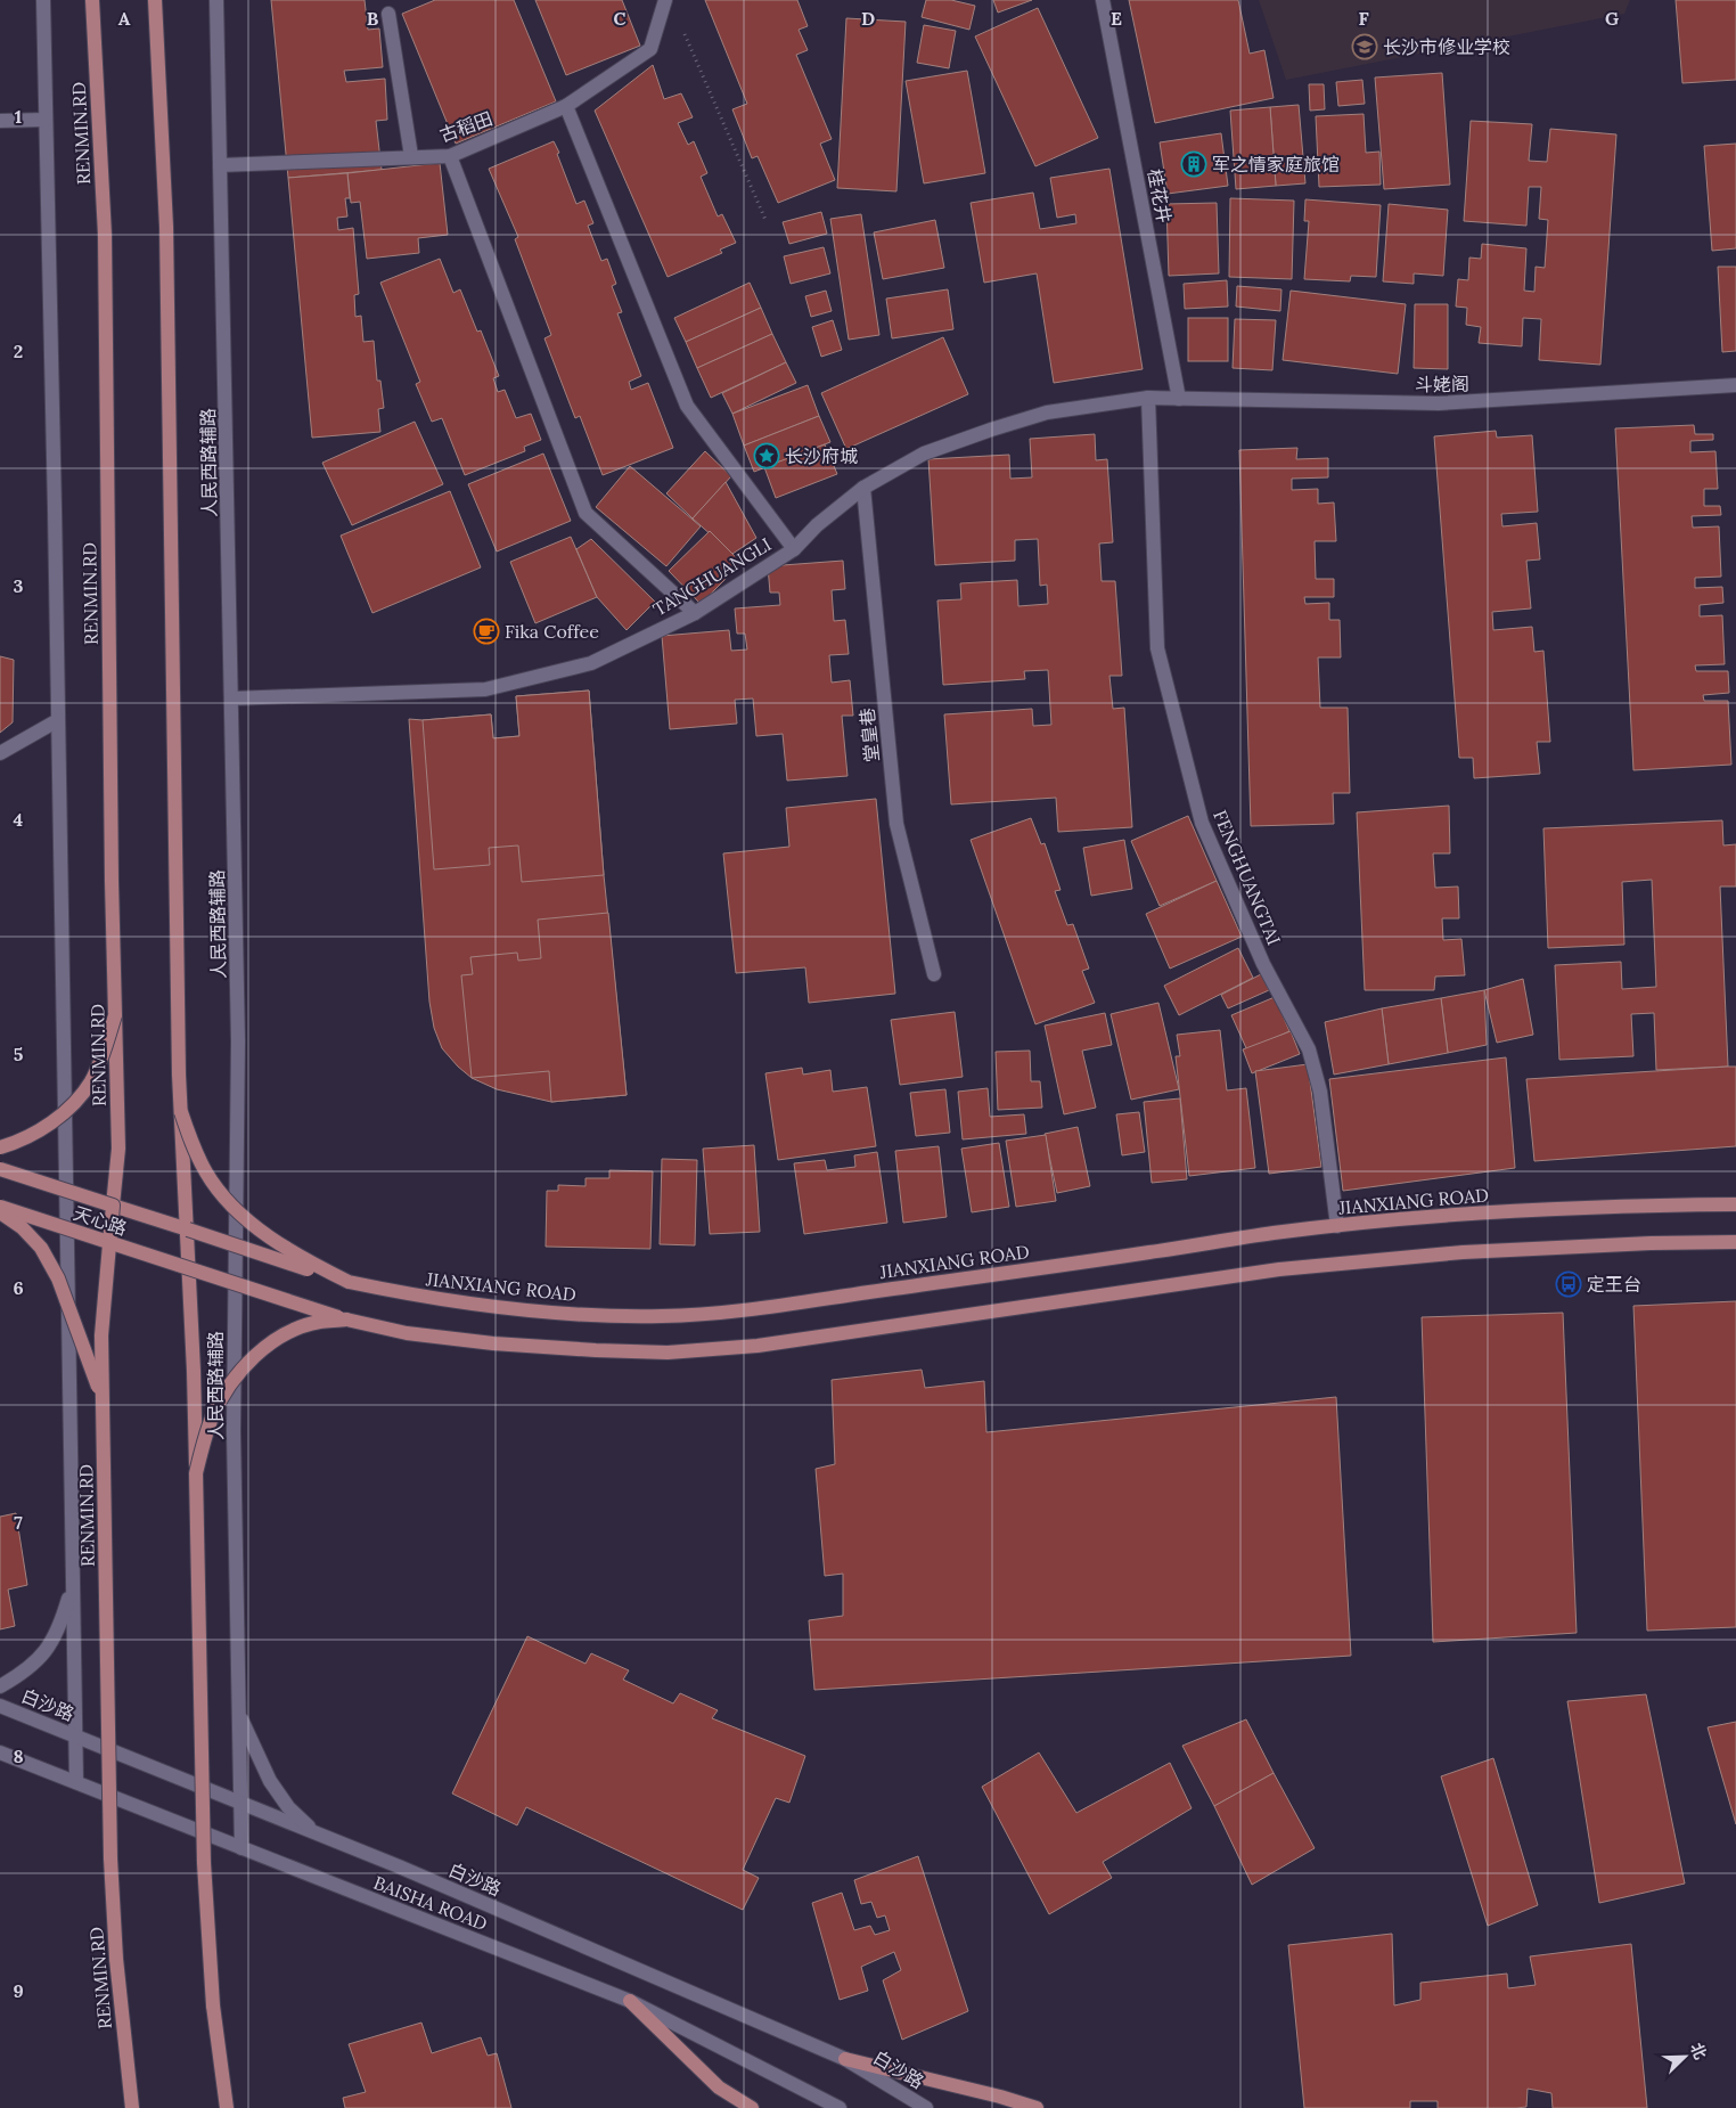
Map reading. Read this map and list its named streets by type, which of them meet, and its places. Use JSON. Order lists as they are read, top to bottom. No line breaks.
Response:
{"streets":{"main road":["RENMIN.RD","JIANXIANG ROAD","天心路"],"street":["古稻田","桂花井","斗姥阁","人民西路辅路","TANGHUANGLI","堂皇巷","FENGHUANGTAI","白沙路","BAISHA ROAD"]},"crossings":[["古稻田","人民西路辅路"],["RENMIN.RD","天心路"],["桂花井","斗姥阁"],["斗姥阁","TANGHUANGLI"],["斗姥阁","FENGHUANGTAI"],["人民西路辅路","TANGHUANGLI"],["人民西路辅路","白沙路"],["人民西路辅路","BAISHA ROAD"],["TANGHUANGLI","堂皇巷"],["TANGHUANGLI","FENGHUANGTAI"],["FENGHUANGTAI","JIANXIANG ROAD"],["JIANXIANG ROAD","天心路"]],"places":{"school or university":["长沙市修业学校"],"building":["军之情家庭旅馆"],"place":["长沙府城"],"cafe":["Fika Coffee"],"bus stop":["定王台"]},"north":"top right","grid":{"columns":["A","B","C","D","E","F","G"],"rows":["1","2","3","4","5","6","7","8","9"]}}
